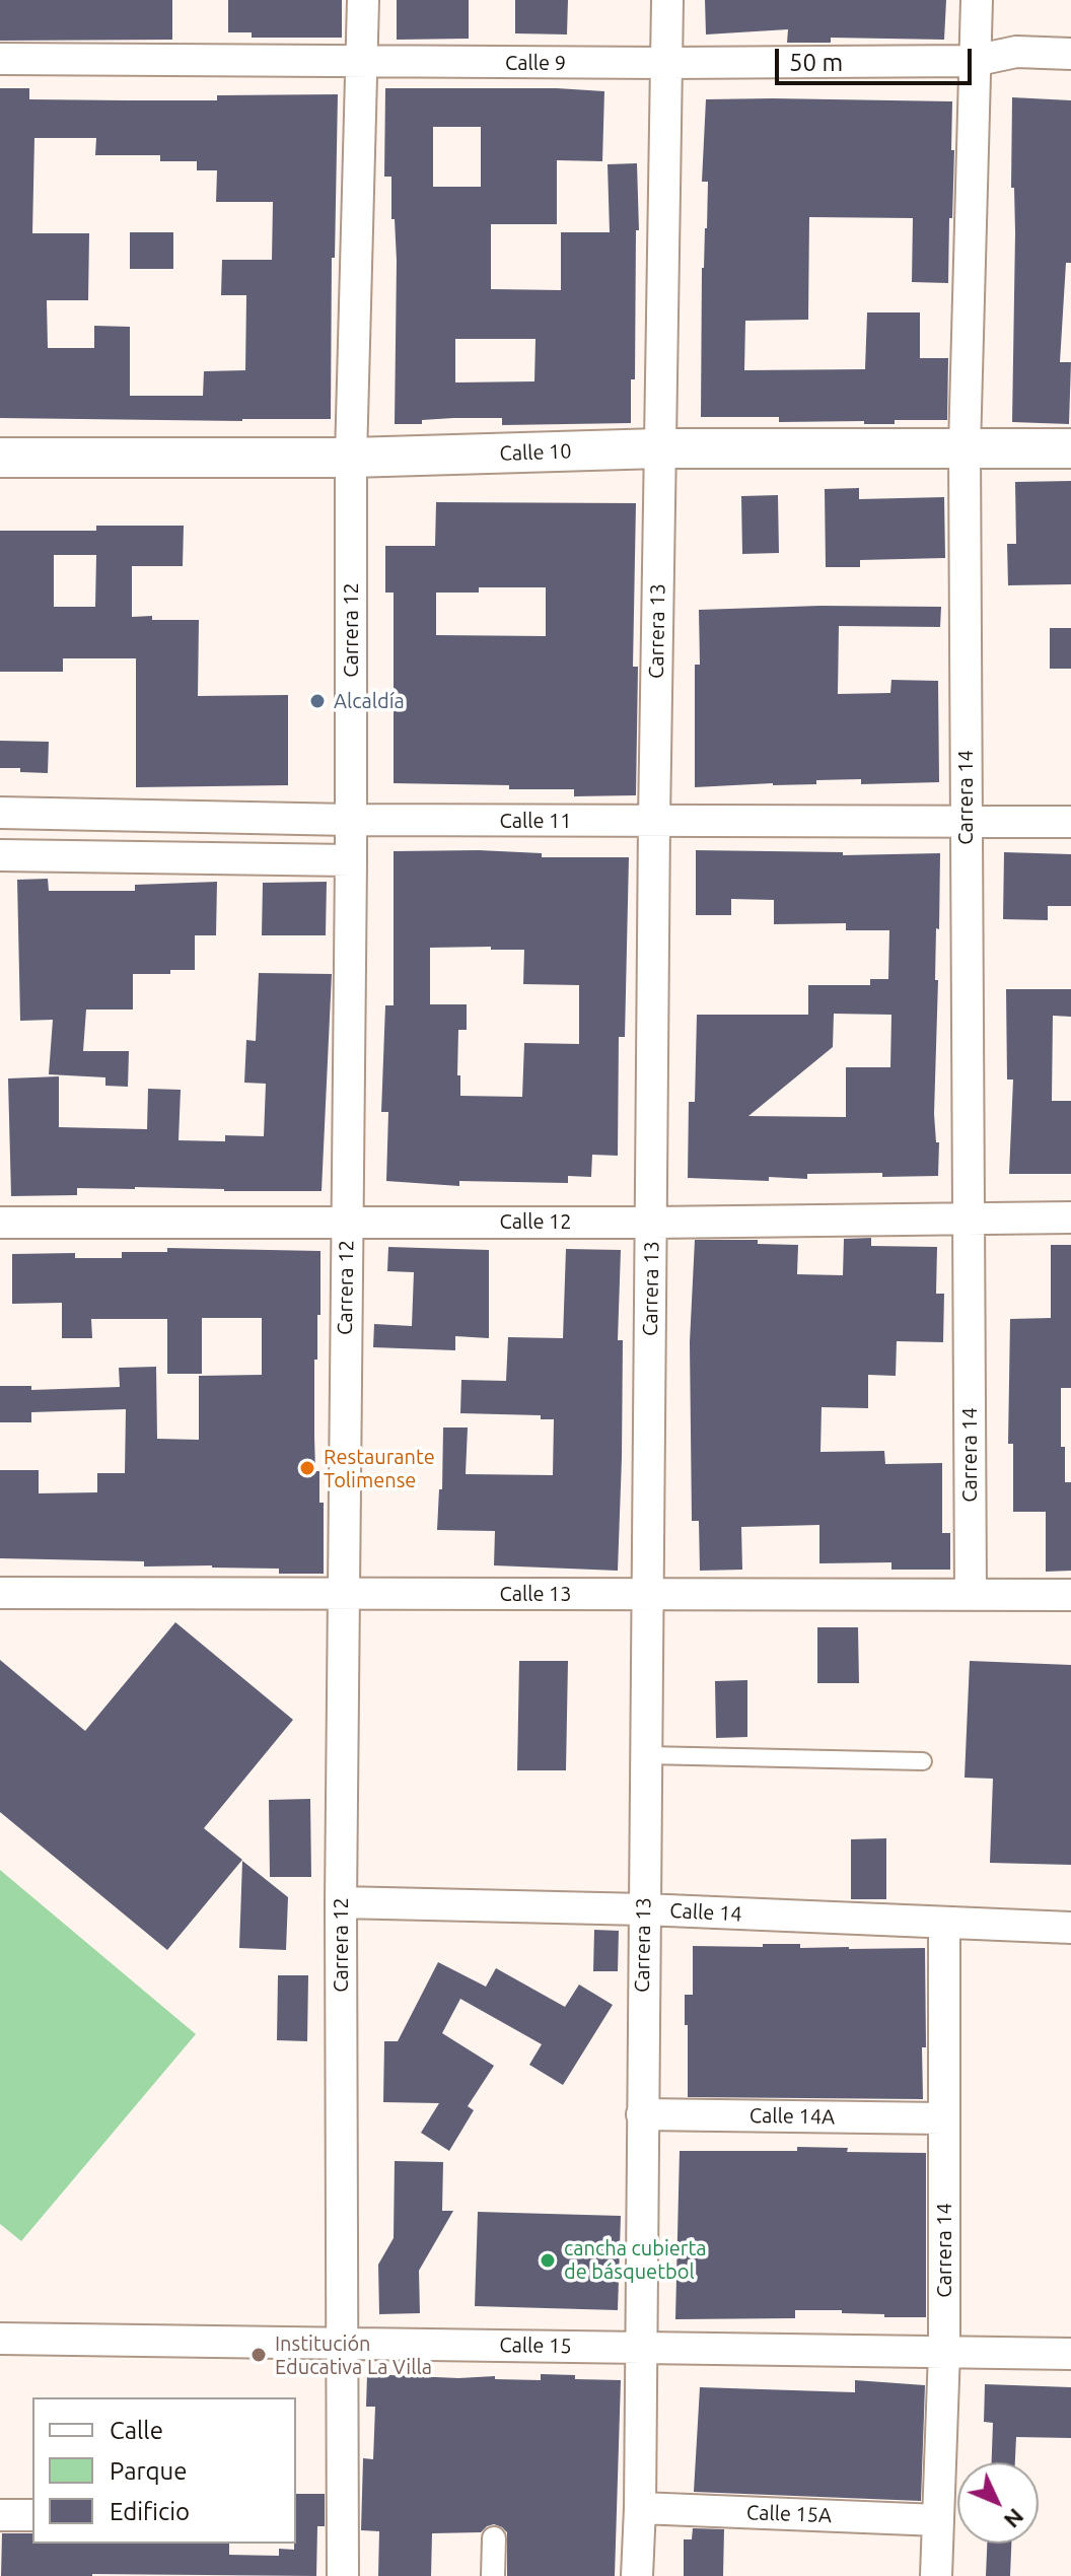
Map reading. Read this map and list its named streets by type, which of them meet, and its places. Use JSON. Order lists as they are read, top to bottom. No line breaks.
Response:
{"streets":{"street":["Calle 9","Calle 10","Carrera 12","Carrera 13","Carrera 14","Calle 11","Calle 12","Calle 13","Calle 14","Calle 14A","Calle 15","Calle 15A"]},"crossings":[["Calle 9","Carrera 12"],["Calle 9","Carrera 13"],["Calle 9","Carrera 14"],["Calle 10","Carrera 12"],["Calle 10","Carrera 13"],["Calle 10","Carrera 14"],["Carrera 12","Calle 11"],["Carrera 12","Calle 12"],["Carrera 12","Calle 13"],["Carrera 12","Calle 14"],["Carrera 12","Calle 15"],["Carrera 13","Calle 11"],["Carrera 13","Calle 12"],["Carrera 13","Calle 13"],["Carrera 13","Calle 14"],["Carrera 13","Calle 14A"],["Carrera 13","Calle 15"],["Carrera 13","Calle 15A"],["Carrera 14","Calle 11"],["Carrera 14","Calle 12"],["Carrera 14","Calle 13"],["Carrera 14","Calle 14"],["Carrera 14","Calle 14A"],["Carrera 14","Calle 15"],["Carrera 14","Calle 15A"]],"places":["Alcaldía","Restaurante Tolimense","cancha cubierta de básquetbol","Institución Educativa La Villa"],"legend":["Calle","Parque","Edificio"],"scale_bar":"50 m","north":"bottom right"}
